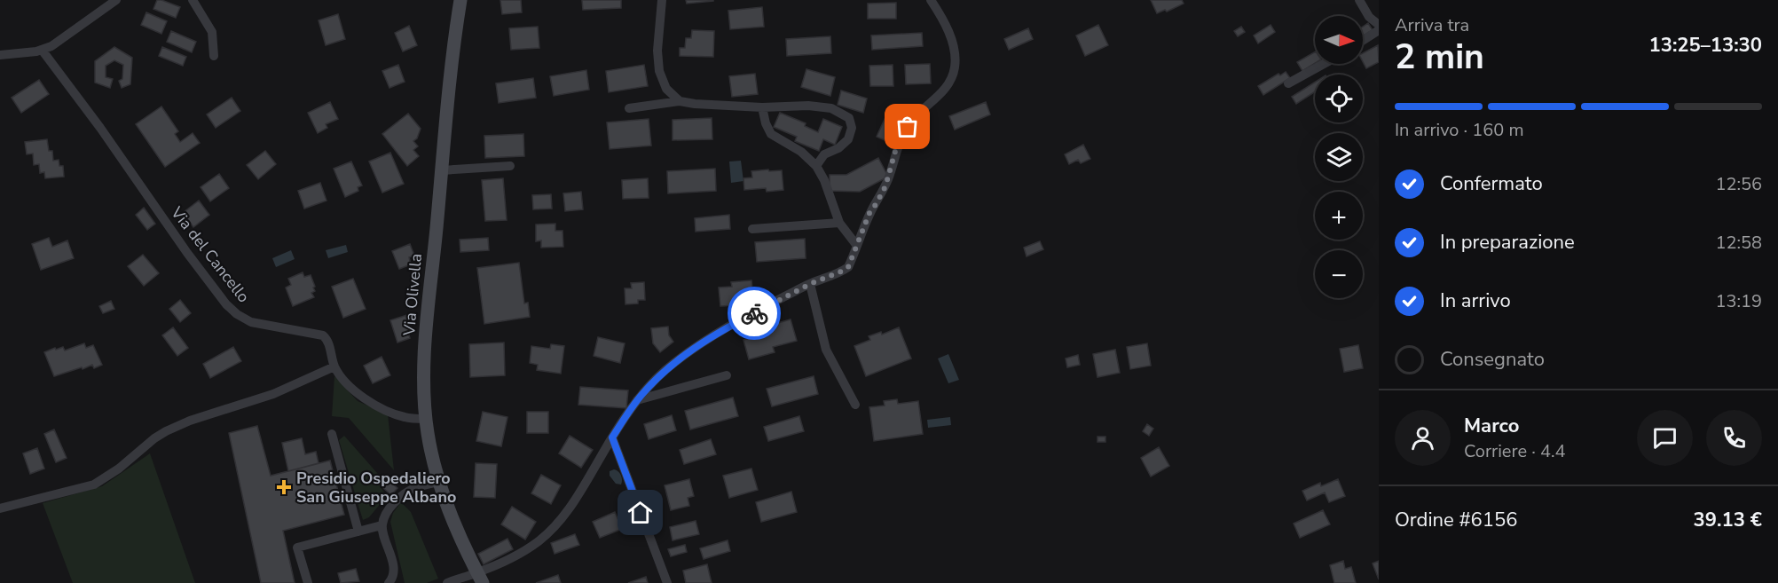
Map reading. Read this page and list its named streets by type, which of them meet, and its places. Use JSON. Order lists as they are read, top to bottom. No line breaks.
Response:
{"streets":{"main road":["Via Olivella"],"street":["Via del Cancello"]},"crossings":[["Via del Cancello","Via Olivella"]],"places":{"health":["Presidio Ospedaliero San Giuseppe Albano"]},"north":"right","page":{"heading":["2 min","Arriva tra","13:25–13:30"],"panel":["Marco","Corriere · 4.4","Ordine #6156","39.13 €"],"map_buttons":["+","−"],"bar":"In arrivo · 160 m","list":[["Confermato","12:56"],["In preparazione","12:58"],["In arrivo","13:19"],"Consegnato"]}}
